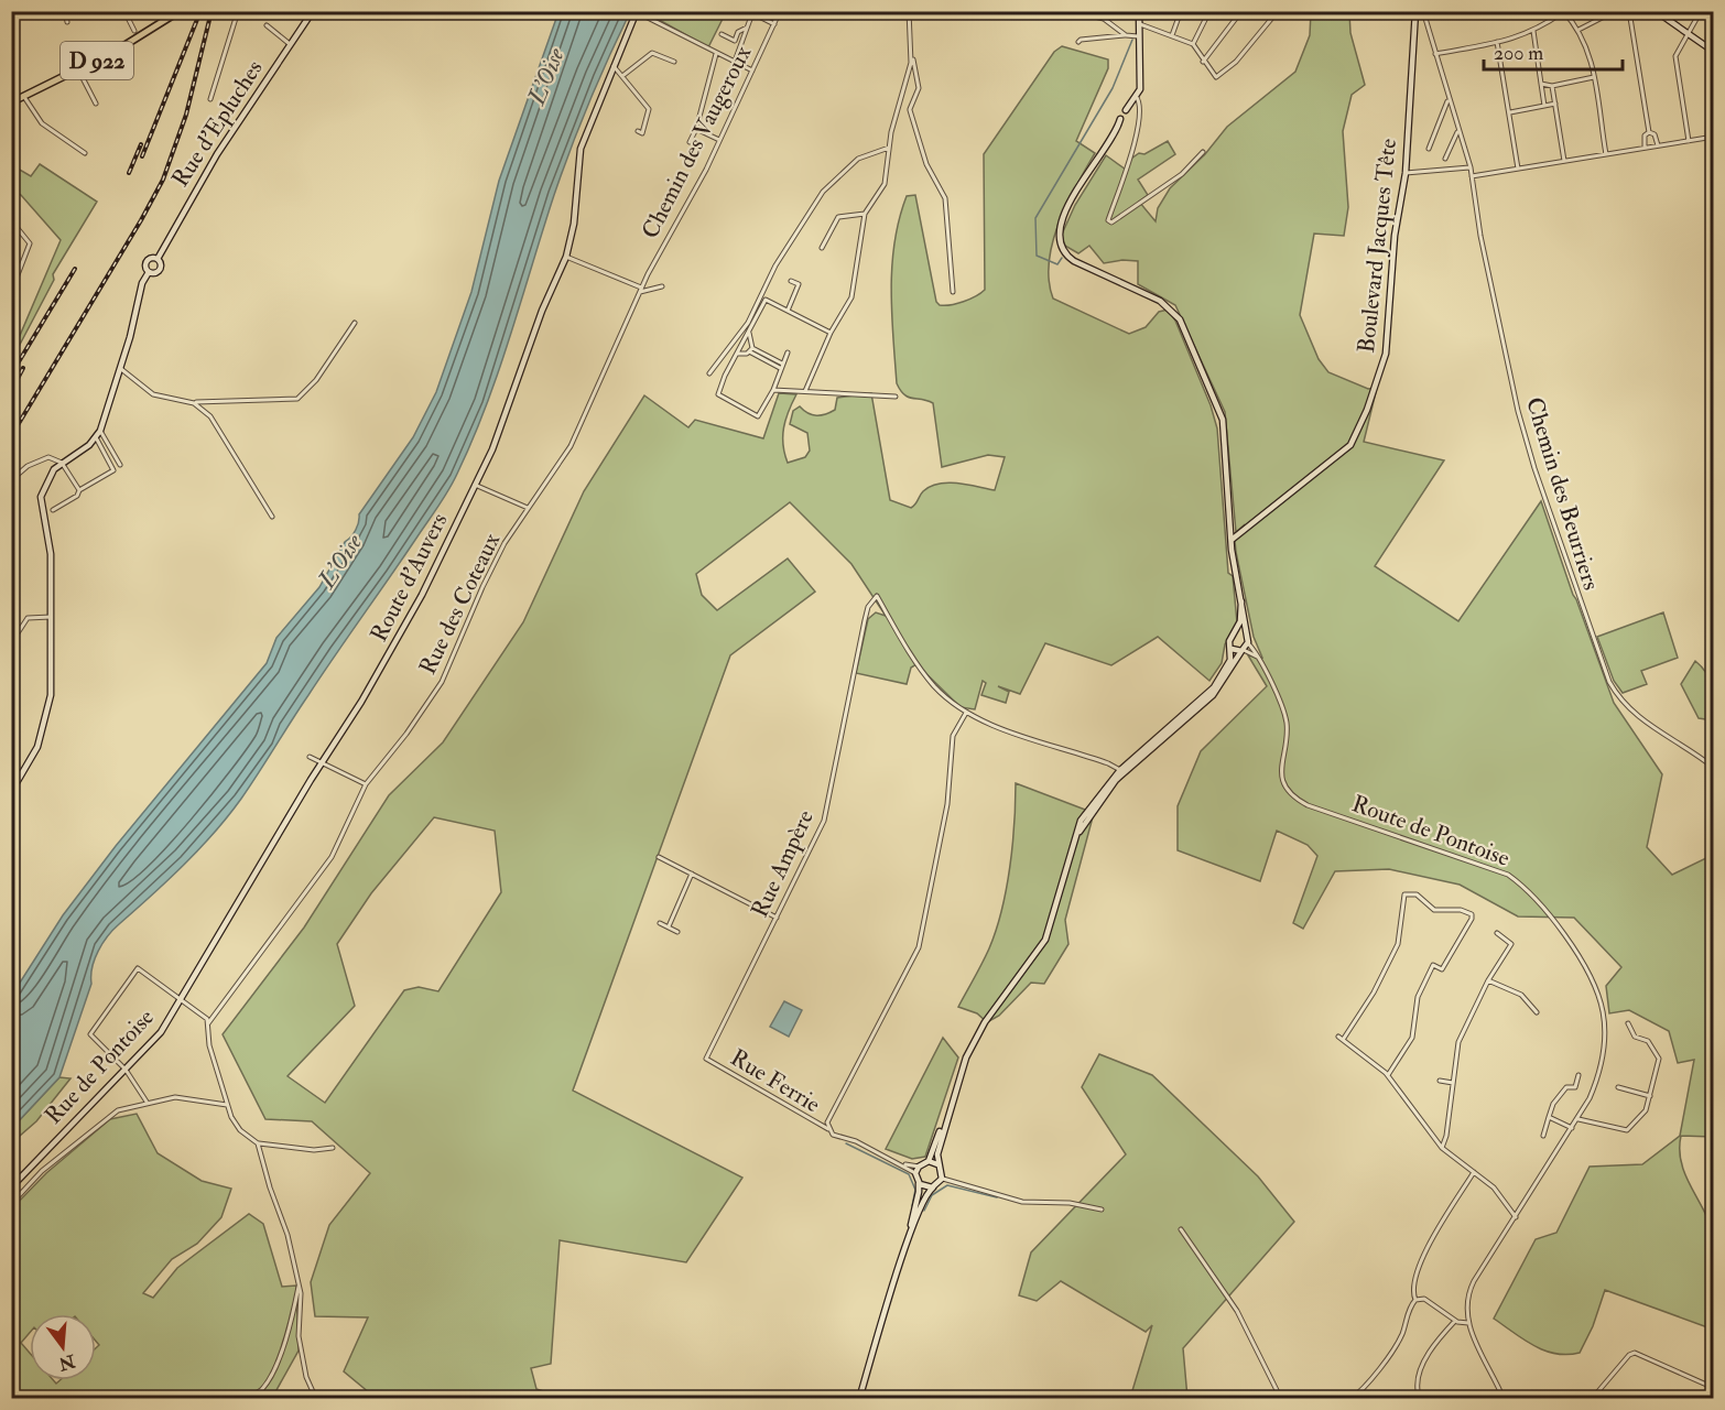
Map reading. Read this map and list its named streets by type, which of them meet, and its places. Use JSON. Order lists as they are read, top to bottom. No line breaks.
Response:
{"streets":{"main road":["D 922","Rue d'Epluches","Boulevard Jacques Tête","Route d'Auvers","Rue de Pontoise"],"street":["Chemin des Vaugeroux","Chemin des Beurriers","Rue des Coteaux","Route de Pontoise","Rue Ampère","Rue Ferrie"]},"crossings":[["Chemin des Vaugeroux","Rue des Coteaux"],["Route d'Auvers","Rue de Pontoise"],["Rue Ampère","Rue Ferrie"]],"water":["L'Oise"],"scale_bar":"200 m","north":"bottom"}
